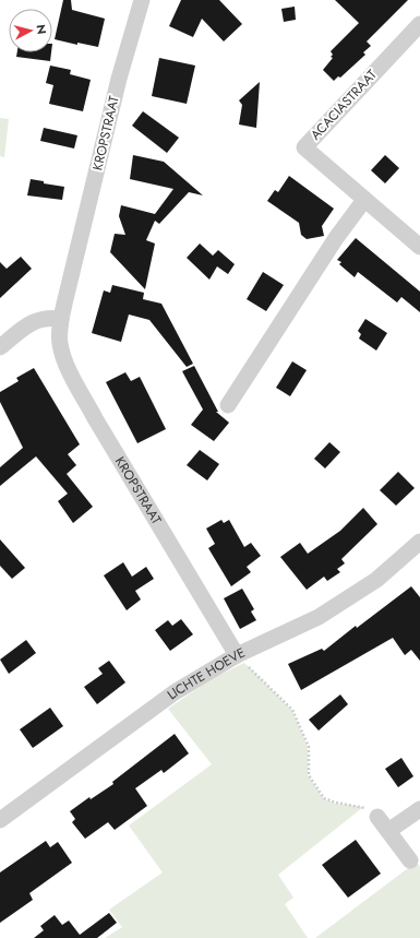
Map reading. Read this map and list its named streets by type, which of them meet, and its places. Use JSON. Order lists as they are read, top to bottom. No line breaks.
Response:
{"streets":{"street":["ACACIASTRAAT","KROPSTRAAT","LICHTE HOEVE"]},"crossings":[["KROPSTRAAT","LICHTE HOEVE"]],"north":"right"}
